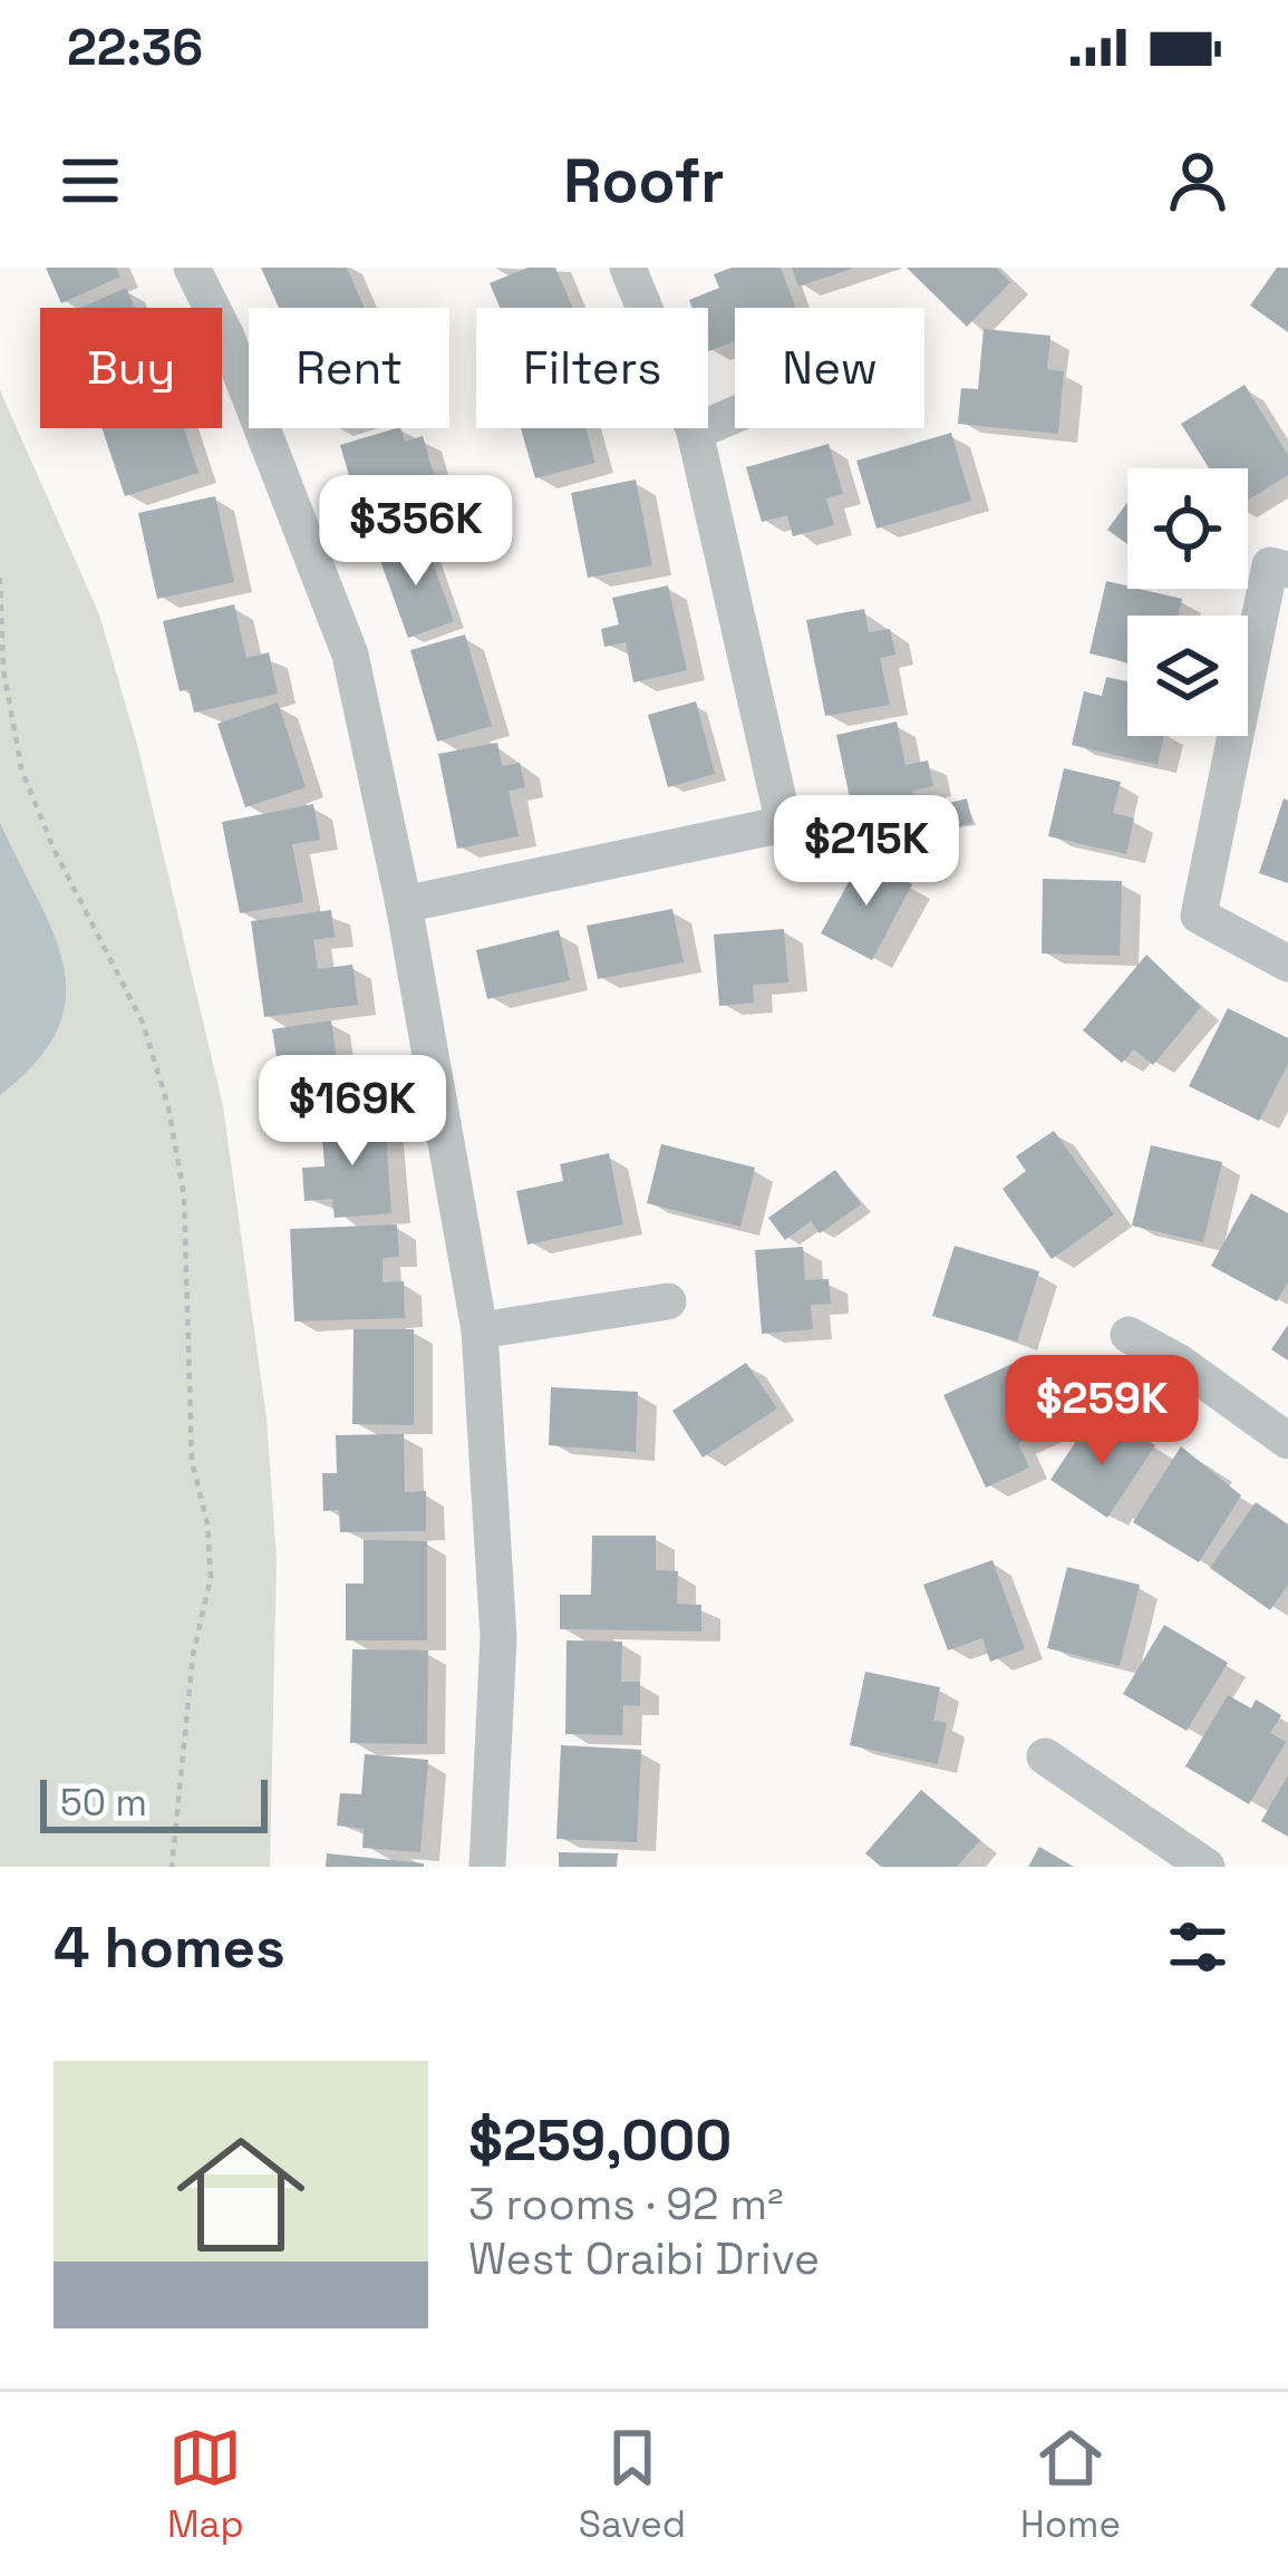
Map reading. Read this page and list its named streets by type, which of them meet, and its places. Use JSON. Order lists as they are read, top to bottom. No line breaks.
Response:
{"scale_bar":"50 m","page":{"status":"22:36","header":"Roofr","chip":["Buy","Rent","Filters","New"],"price":["$356K","$215K","$169K","$259K"],"scale":"50 m","heading":"4 homes","list":[{"name":"$259,000","note":"3 rooms · 92 m² · West Oraibi Drive"}],"tabs":["Map","Saved","Home"]}}
